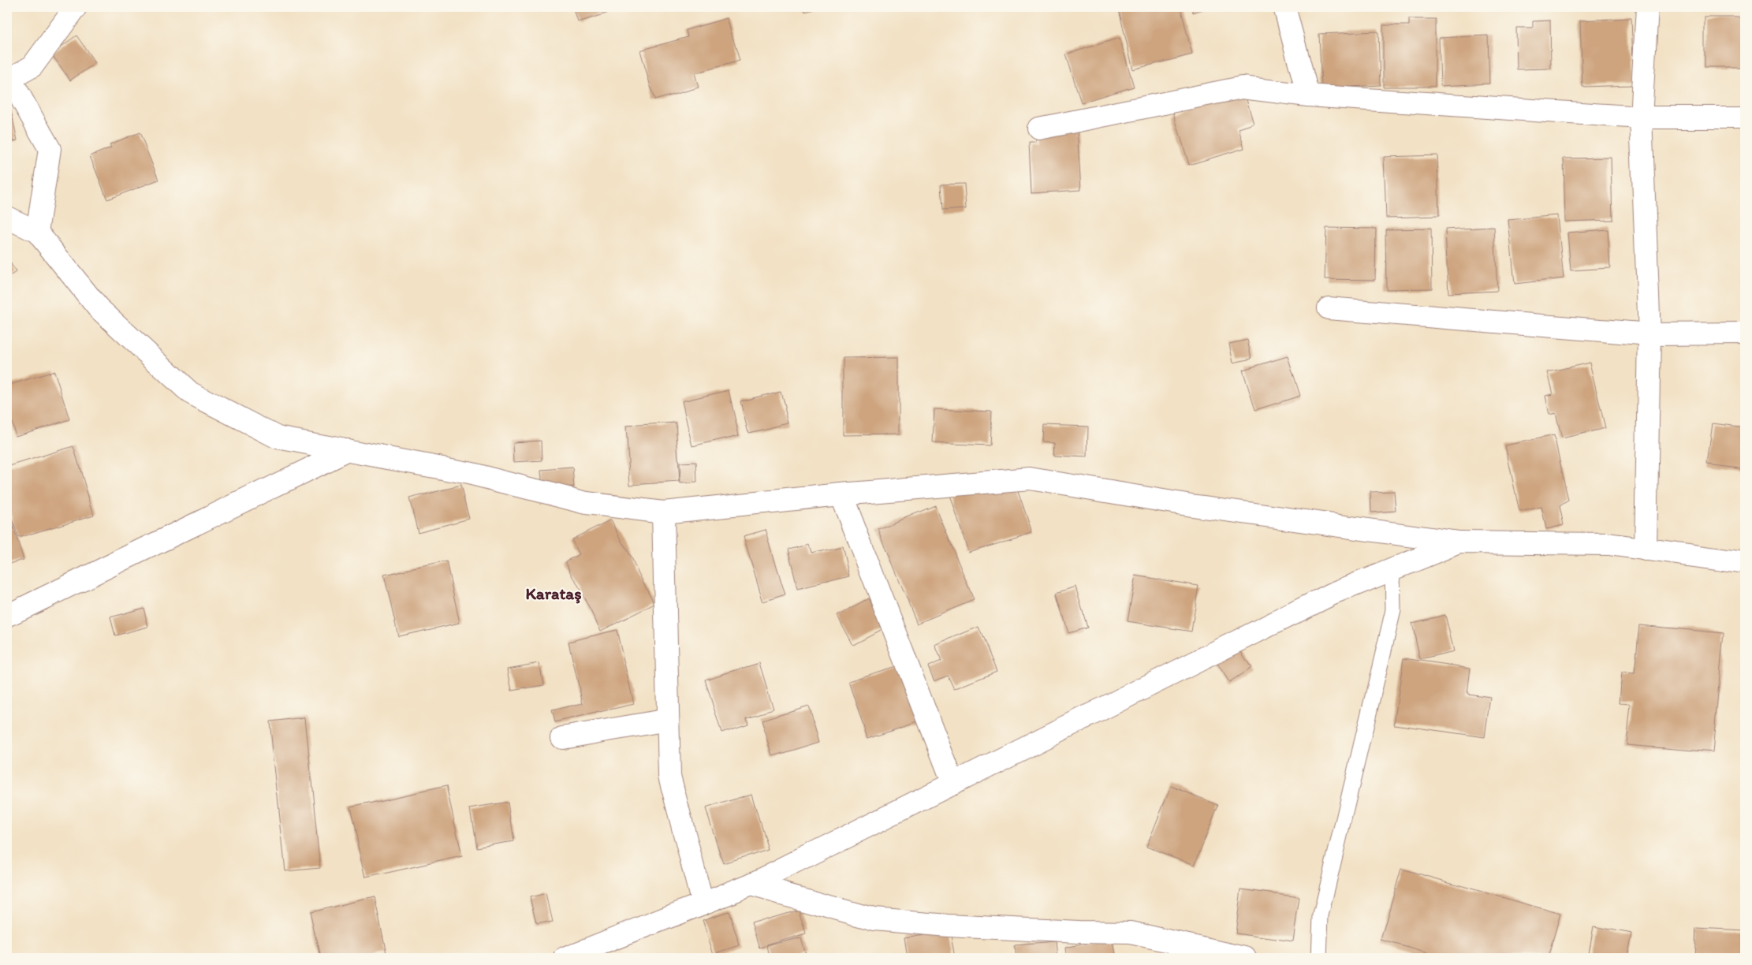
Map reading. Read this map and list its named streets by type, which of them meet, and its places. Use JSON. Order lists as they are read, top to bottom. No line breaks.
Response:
{"districts":["Karataş"]}
